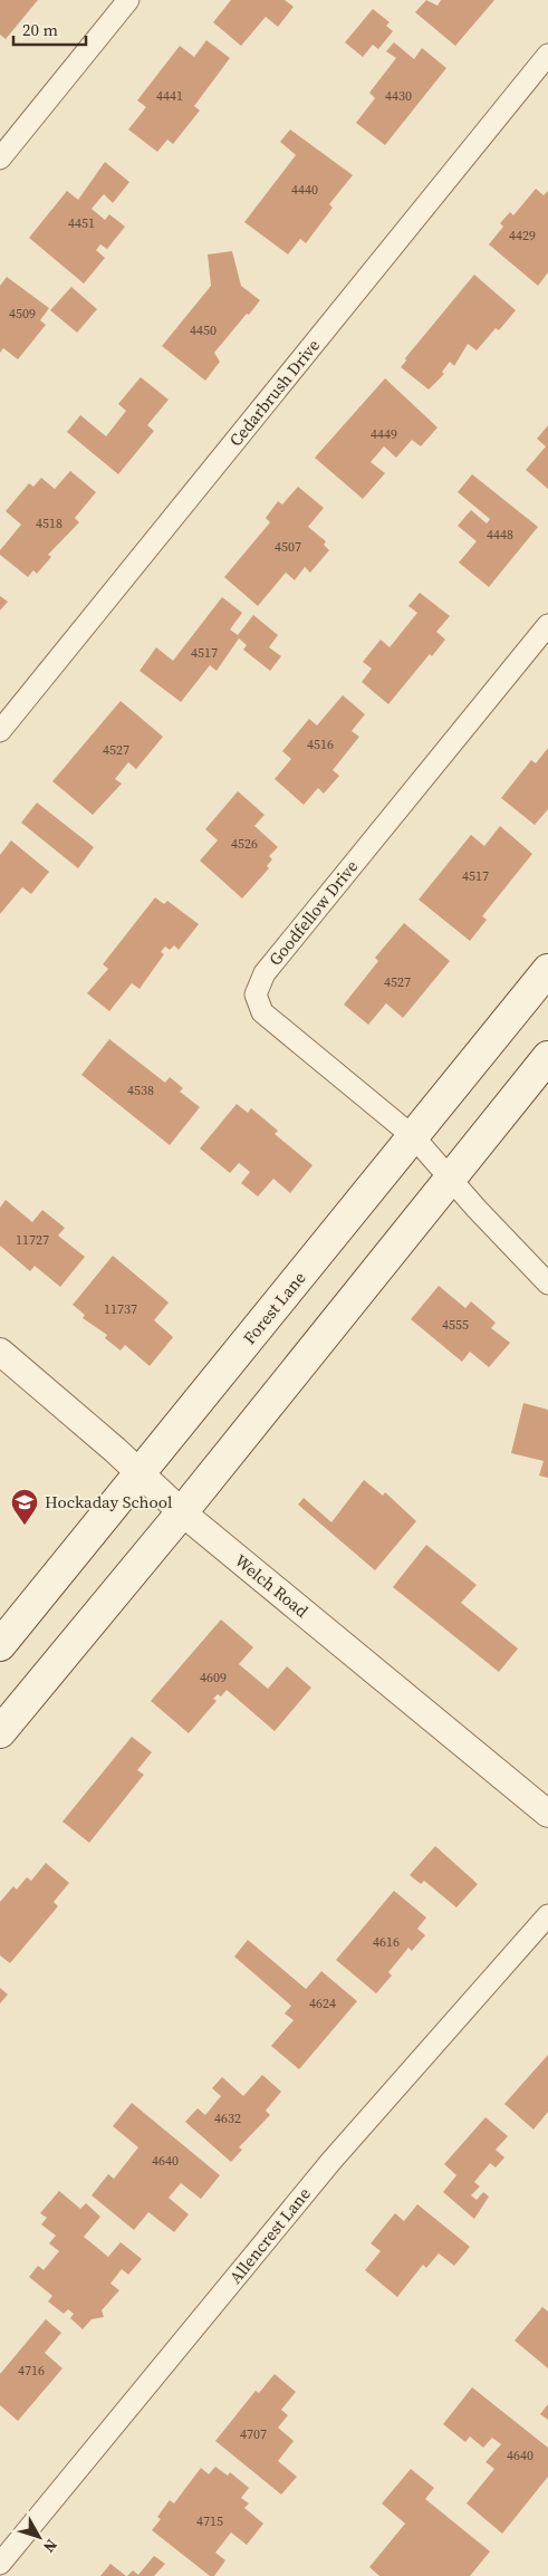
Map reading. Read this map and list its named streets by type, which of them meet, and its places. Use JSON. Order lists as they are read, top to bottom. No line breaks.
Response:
{"streets":{"main road":["Forest Lane"],"street":["Cedarbrush Drive","Goodfellow Drive","Welch Road","Allencrest Lane"]},"crossings":[["Goodfellow Drive","Forest Lane"],["Forest Lane","Welch Road"]],"places":{"school or university":["Hockaday School"]},"house_numbers":["4441","4430","4440","4451","4429","4509","4450","4449","4518","4448","4507","4517","4516","4527","4526","4517","4527","4538","11727","11737","4555","4609","4616","4624","4632","4640","4716","4707","4640","4715"],"scale_bar":"20 m","north":"bottom right"}
